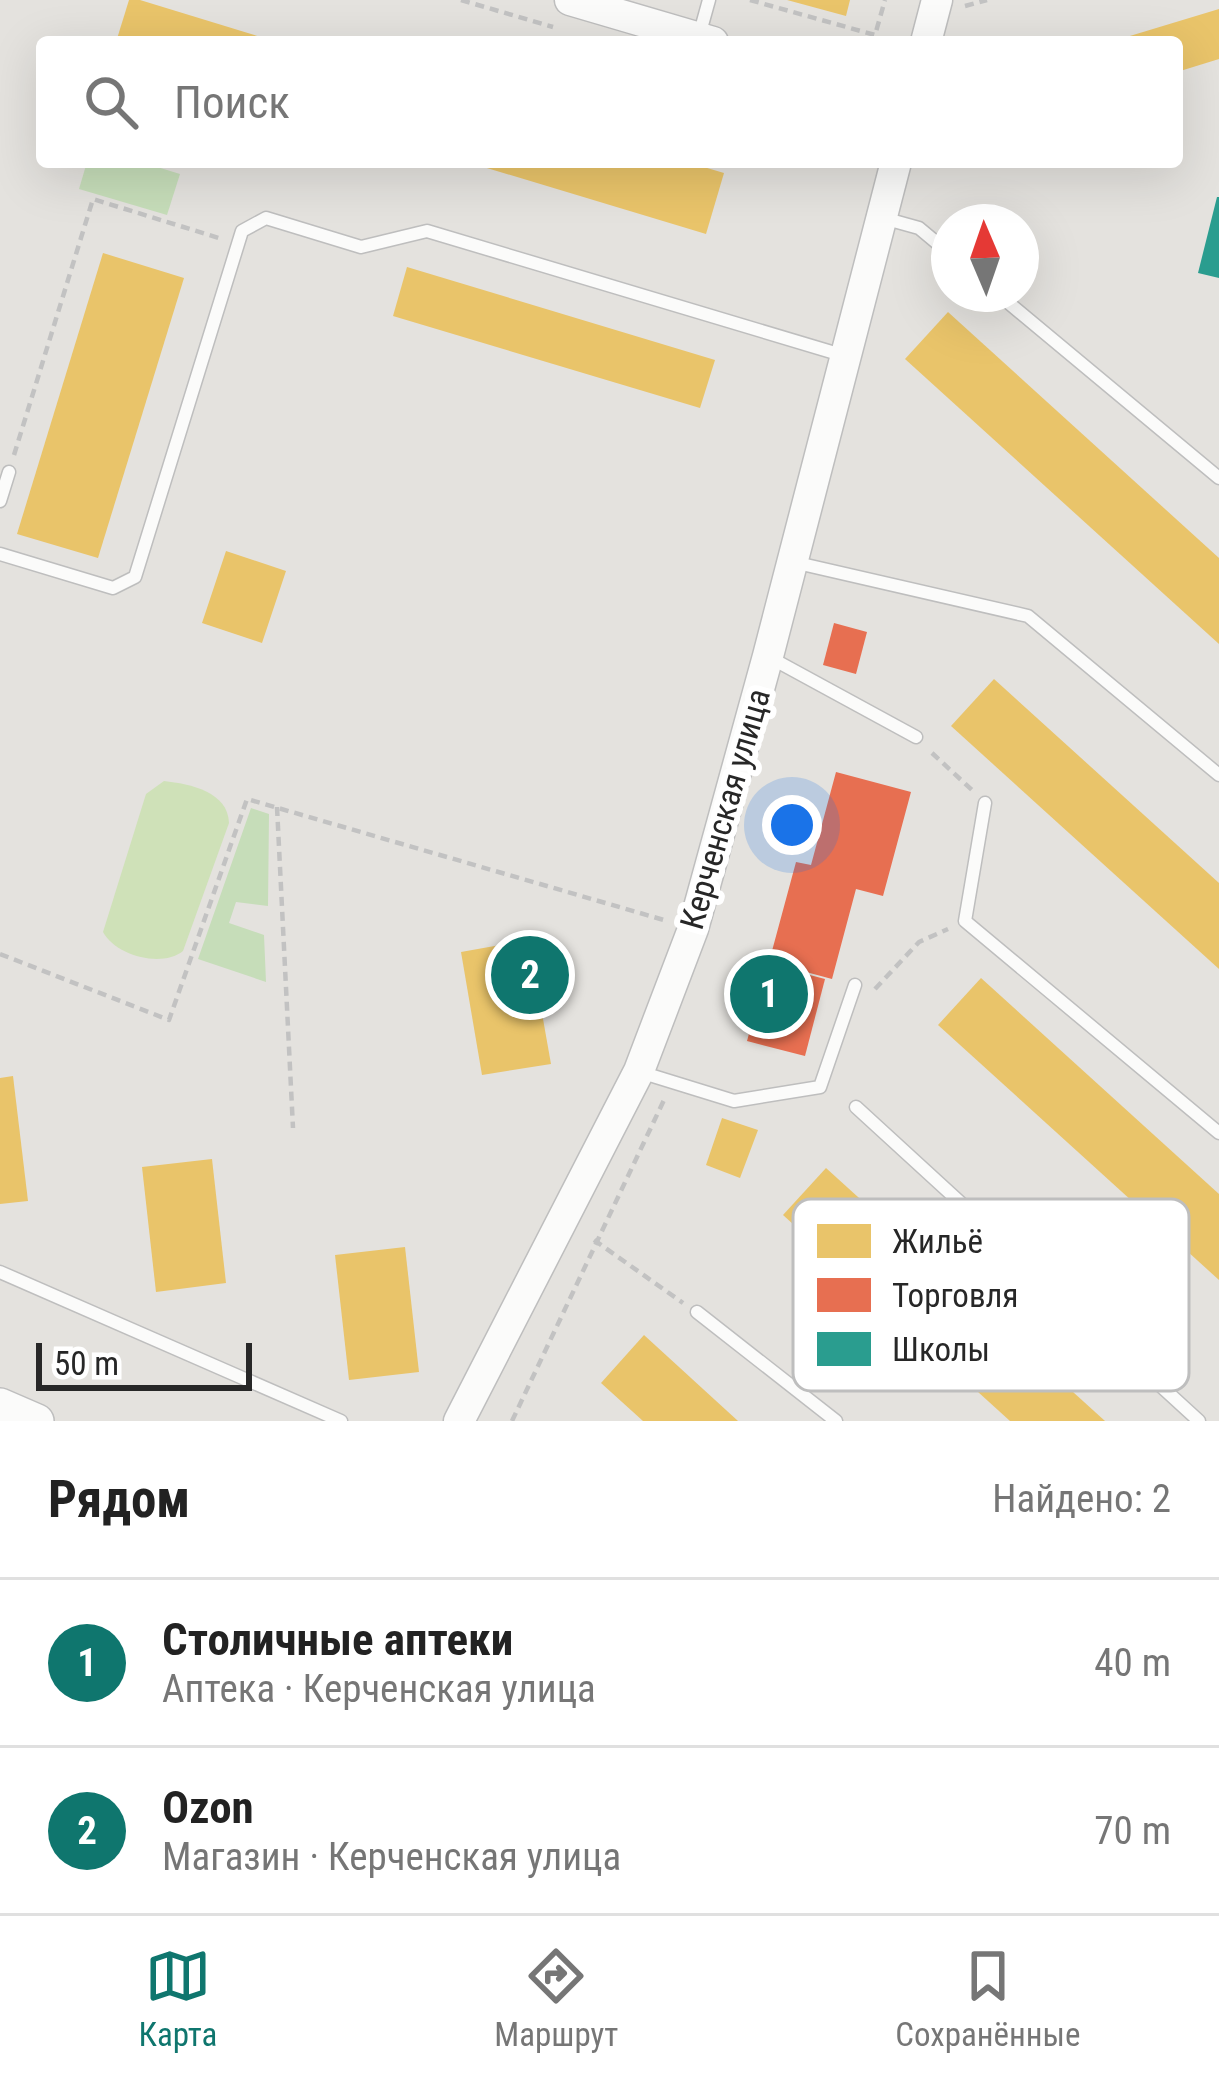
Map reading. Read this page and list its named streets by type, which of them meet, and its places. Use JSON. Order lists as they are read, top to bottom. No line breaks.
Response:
{"streets":{"street":["Керченская улица"]},"legend":["Жильё","Торговля","Школы"],"scale_bar":"50 m","north":"top","page":{"search":"Поиск","pins":["2","1"],"scale":"50 m","heading":["Рядом","Найдено: 2"],"list":[{"mark":"1","name":"Столичные аптеки","note":"Аптека · Керченская улица","value":"40 m"},{"mark":"2","name":"Ozon","note":"Магазин · Керченская улица","value":"70 m"}],"nav":["Карта","Маршрут","Сохранённые"]}}
